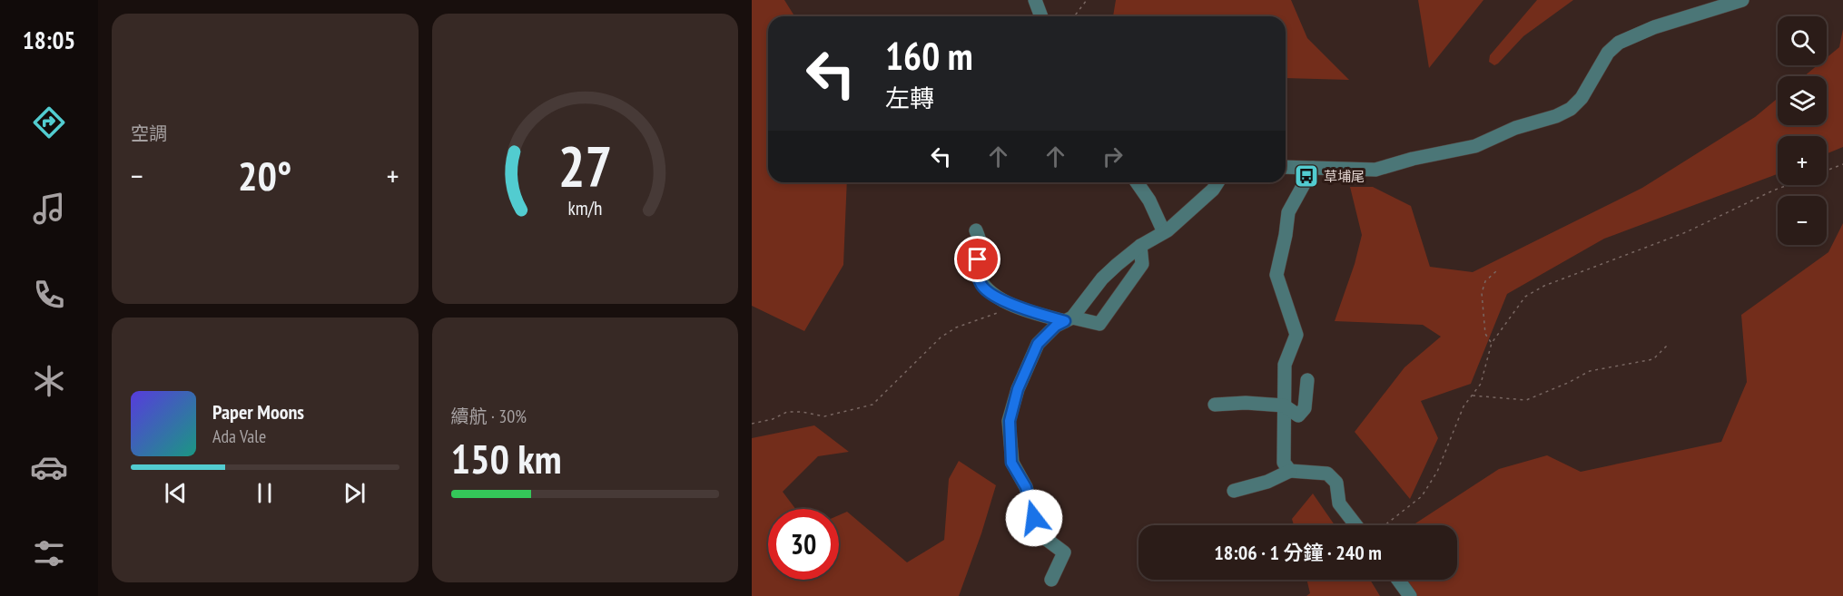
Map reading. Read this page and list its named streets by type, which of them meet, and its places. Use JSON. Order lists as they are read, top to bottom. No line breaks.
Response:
{"places":{"bus stop":["草埔尾"]},"page":{"tabs":"18:05","tile":["空調",["續航 · 30%","150 km"]],"map_buttons":["+","−"],"turn":["160 m","左轉"],"heat":["−","20°","+"],"song":["Paper Moons","Ada Vale"],"limit":"30","trip":"18:06 · 1 分鐘 · 240 m","gauge":["27","km/h"]}}
